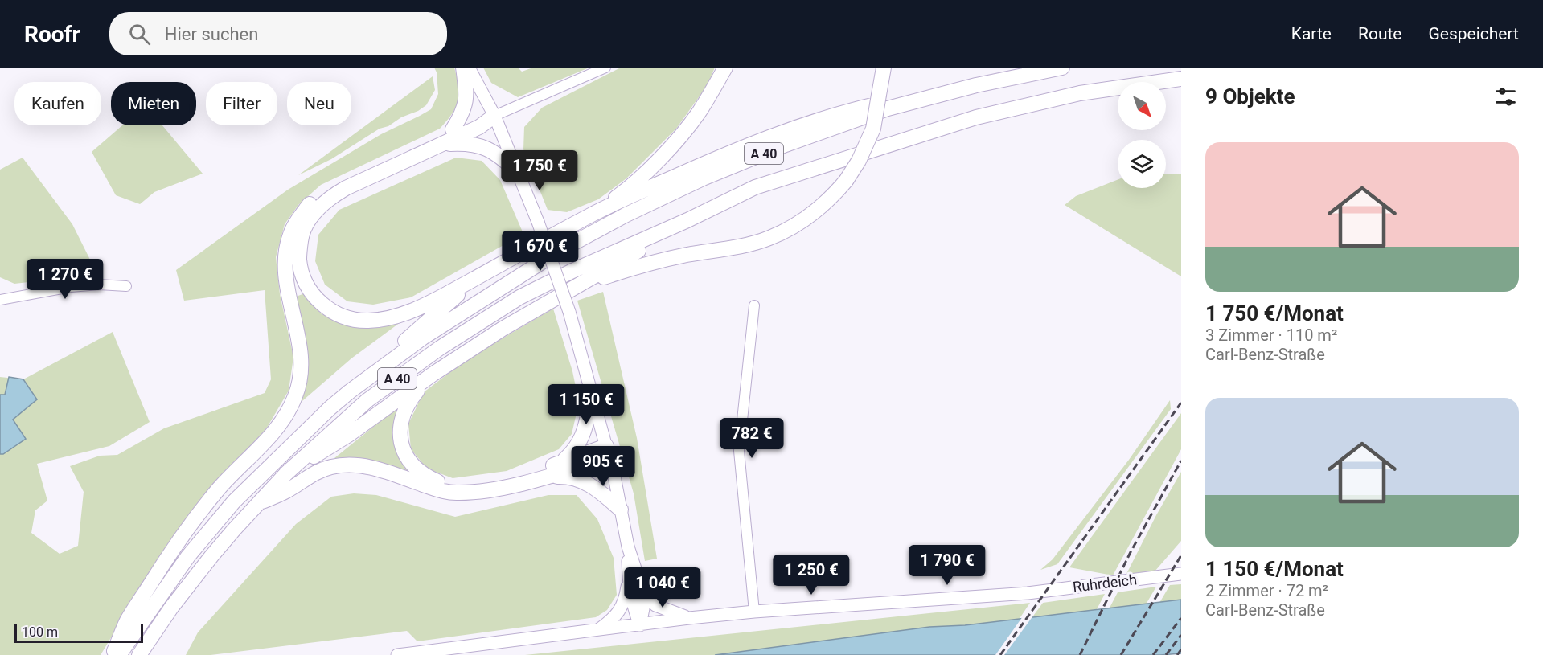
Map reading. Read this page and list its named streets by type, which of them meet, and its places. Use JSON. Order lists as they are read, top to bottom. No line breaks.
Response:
{"streets":{"highway":["A 40"],"main road":["Ruhrdeich"]},"scale_bar":"100 m","north":"bottom right","page":{"header":"Roofr","search":"Hier suchen","nav":["Karte","Route","Gespeichert"],"heading":"9 Objekte","chip":["Kaufen","Mieten","Filter","Neu"],"list":[{"name":"1 750 €/Monat","note":"3 Zimmer · 110 m² · Carl-Benz-Straße"},{"name":"1 150 €/Monat","note":"2 Zimmer · 72 m² · Carl-Benz-Straße"}],"price":["1 750 €","1 670 €","1 270 €","1 150 €","782 €","905 €","1 790 €","1 250 €","1 040 €"],"scale":"100 m"}}
